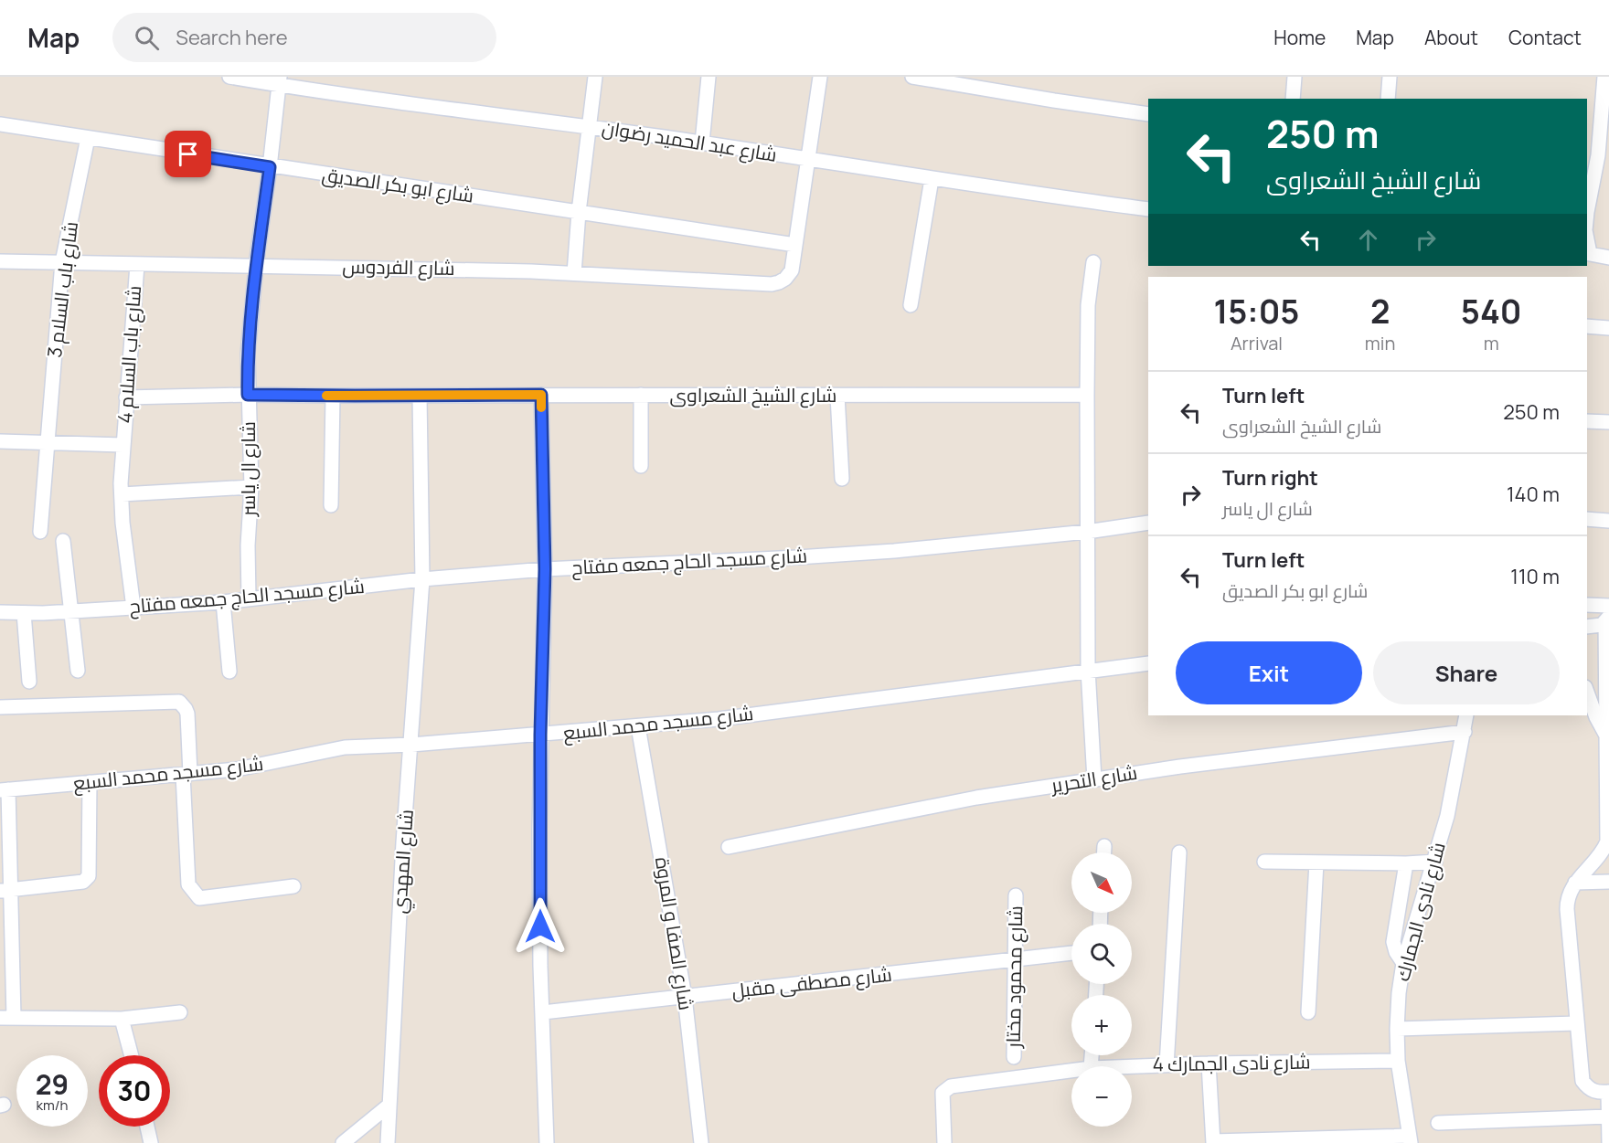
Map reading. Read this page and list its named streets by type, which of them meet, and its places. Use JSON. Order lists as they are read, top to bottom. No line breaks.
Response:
{"streets":{"street":["شارع عبد الحميد رضوان","شارع ابو بكر الصديق","شارع الفردوس","شارع باب السلام 3","شارع باب السلام 4","شارع الشيخ الشعراوى","شارع ال ياسر","شارع مسجد الحاج جمعه مفتاح","شارع مسجد محمد السبع","شارع التحرير","شارع المهدي","شارع نادى الجمارك","شارع الصفا و المروة","شارع محمود مختار","شارع مصطفى مقبل","شارع نادى الجمارك 4"]},"crossings":[["شارع عبد الحميد رضوان","شارع ال ياسر"],["شارع ابو بكر الصديق","شارع الفردوس"],["شارع ابو بكر الصديق","شارع باب السلام 3"],["شارع ابو بكر الصديق","شارع ال ياسر"],["شارع الفردوس","شارع باب السلام 3"],["شارع الفردوس","شارع باب السلام 4"],["شارع الفردوس","شارع ال ياسر"],["شارع باب السلام 4","شارع الشيخ الشعراوى"],["شارع باب السلام 4","شارع مسجد الحاج جمعه مفتاح"],["شارع الشيخ الشعراوى","شارع ال ياسر"],["شارع ال ياسر","شارع مسجد الحاج جمعه مفتاح"],["شارع مسجد الحاج جمعه مفتاح","شارع المهدي"],["شارع مسجد محمد السبع","شارع المهدي"],["شارع مسجد محمد السبع","شارع الصفا و المروة"],["شارع التحرير","شارع نادى الجمارك"],["شارع نادى الجمارك","شارع نادى الجمارك 4"],["شارع الصفا و المروة","شارع مصطفى مقبل"],["شارع محمود مختار","شارع مصطفى مقبل"]],"north":"bottom right","page":{"header":"Map","search":"Search here","nav":["Home","Map","About","Contact"],"turn":["250 m","شارع الشيخ الشعراوى"],"eta":["15:05","Arrival","2","min","540","m"],"list":[{"name":"Turn left","note":"شارع الشيخ الشعراوى","value":"250 m"},{"name":"Turn right","note":"شارع ال ياسر","value":"140 m"},{"name":"Turn left","note":"شارع ابو بكر الصديق","value":"110 m"}],"buttons":["Exit","Share"],"map_buttons":["+","−"],"speed":"29 km/h","limit":"30"}}
